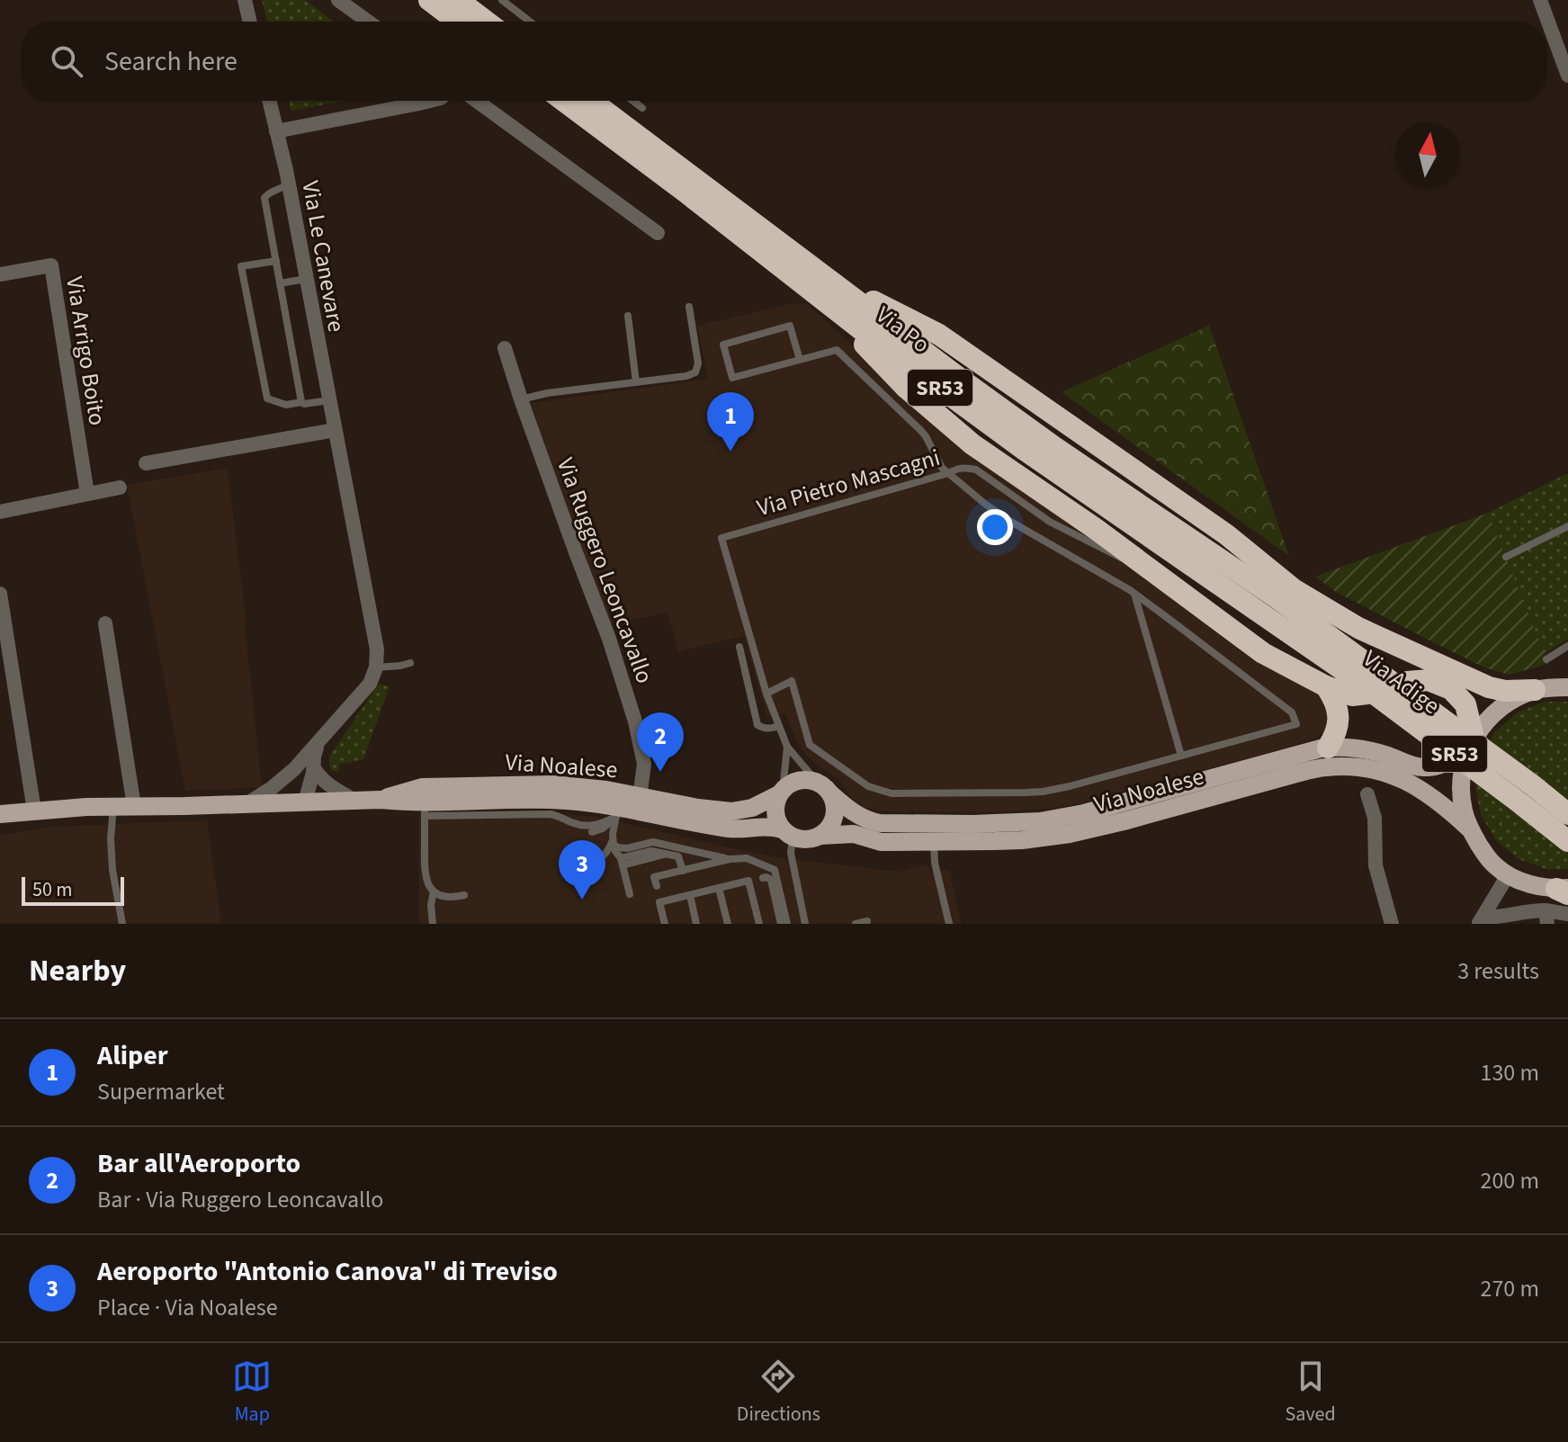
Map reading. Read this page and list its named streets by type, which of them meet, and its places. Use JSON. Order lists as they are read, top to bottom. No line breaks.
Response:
{"streets":{"highway":["Via Po","SR53","Via Adige"],"main road":["Via Noalese"],"street":["Via Le Canevare","Via Arrigo Boito","Via Ruggero Leoncavallo"],"lane":["Via Pietro Mascagni"]},"crossings":[["Via Le Canevare","Via Noalese"],["Via Po","Via Adige"],["Via Pietro Mascagni","Via Noalese"],["Via Ruggero Leoncavallo","Via Noalese"]],"scale_bar":"50 m","north":"top","page":{"search":"Search here","pins":["1","2","3"],"scale":"50 m","heading":["Nearby","3 results"],"list":[{"mark":"1","name":"Aliper","note":"Supermarket","value":"130 m"},{"mark":"2","name":"Bar all'Aeroporto","note":"Bar · Via Ruggero Leoncavallo","value":"200 m"},{"mark":"3","name":"Aeroporto \"Antonio Canova\" di Treviso","note":"Place · Via Noalese","value":"270 m"}],"nav":["Map","Directions","Saved"]}}
